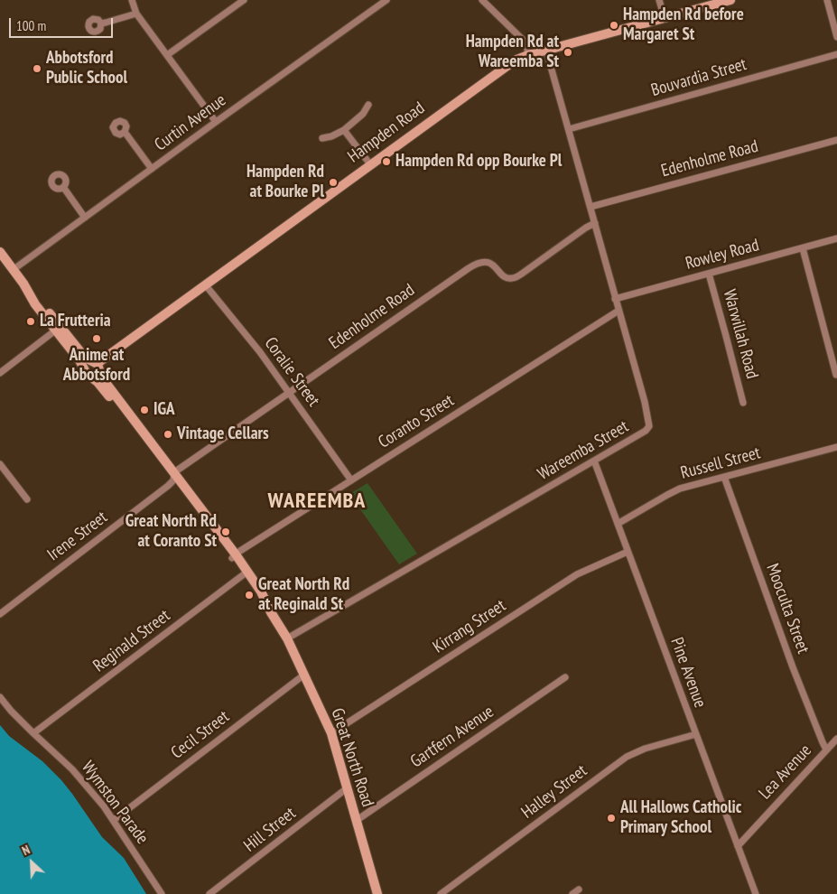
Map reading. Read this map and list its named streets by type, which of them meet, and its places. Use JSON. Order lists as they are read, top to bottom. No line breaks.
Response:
{"streets":{"main road":["Hampden Road","Great North Road"],"street":["Bouvardia Street","Curtin Avenue","Edenholme Road","Rowley Road","Warwillah Road","Coralie Street","Coranto Street","Wareemba Street","Russell Street","Irene Street","Mooculta Street","Kirrang Street","Reginald Street","Pine Avenue","Cecil Street","Gartfern Avenue","Lea Avenue","Halley Street","Wymston Parade","Hill Street"]},"crossings":[["Bouvardia Street","Wareemba Street"],["Curtin Avenue","Great North Road"],["Hampden Road","Coralie Street"],["Hampden Road","Wareemba Street"],["Hampden Road","Great North Road"],["Edenholme Road","Coralie Street"],["Edenholme Road","Wareemba Street"],["Edenholme Road","Irene Street"],["Edenholme Road","Great North Road"],["Rowley Road","Warwillah Road"],["Rowley Road","Wareemba Street"],["Coralie Street","Coranto Street"],["Coranto Street","Wareemba Street"],["Coranto Street","Great North Road"],["Wareemba Street","Pine Avenue"],["Wareemba Street","Great North Road"],["Russell Street","Mooculta Street"],["Russell Street","Pine Avenue"],["Irene Street","Great North Road"],["Mooculta Street","Lea Avenue"],["Kirrang Street","Pine Avenue"],["Kirrang Street","Great North Road"],["Reginald Street","Great North Road"],["Reginald Street","Wymston Parade"],["Pine Avenue","Lea Avenue"],["Pine Avenue","Halley Street"],["Cecil Street","Great North Road"],["Cecil Street","Wymston Parade"],["Gartfern Avenue","Great North Road"],["Great North Road","Hill Street"]],"districts":["WAREEMBA"],"places":["Hampden Rd before Margaret St","Hampden Rd at Wareemba St","Abbotsford Public School","Hampden Rd opp Bourke Pl","Hampden Rd at Bourke Pl","La Frutteria","Anime at Abbotsford","IGA","Vintage Cellars","Great North Rd at Coranto St","Great North Rd at Reginald St","All Hallows Catholic Primary School"],"scale_bar":"100 m","north":"top left"}
